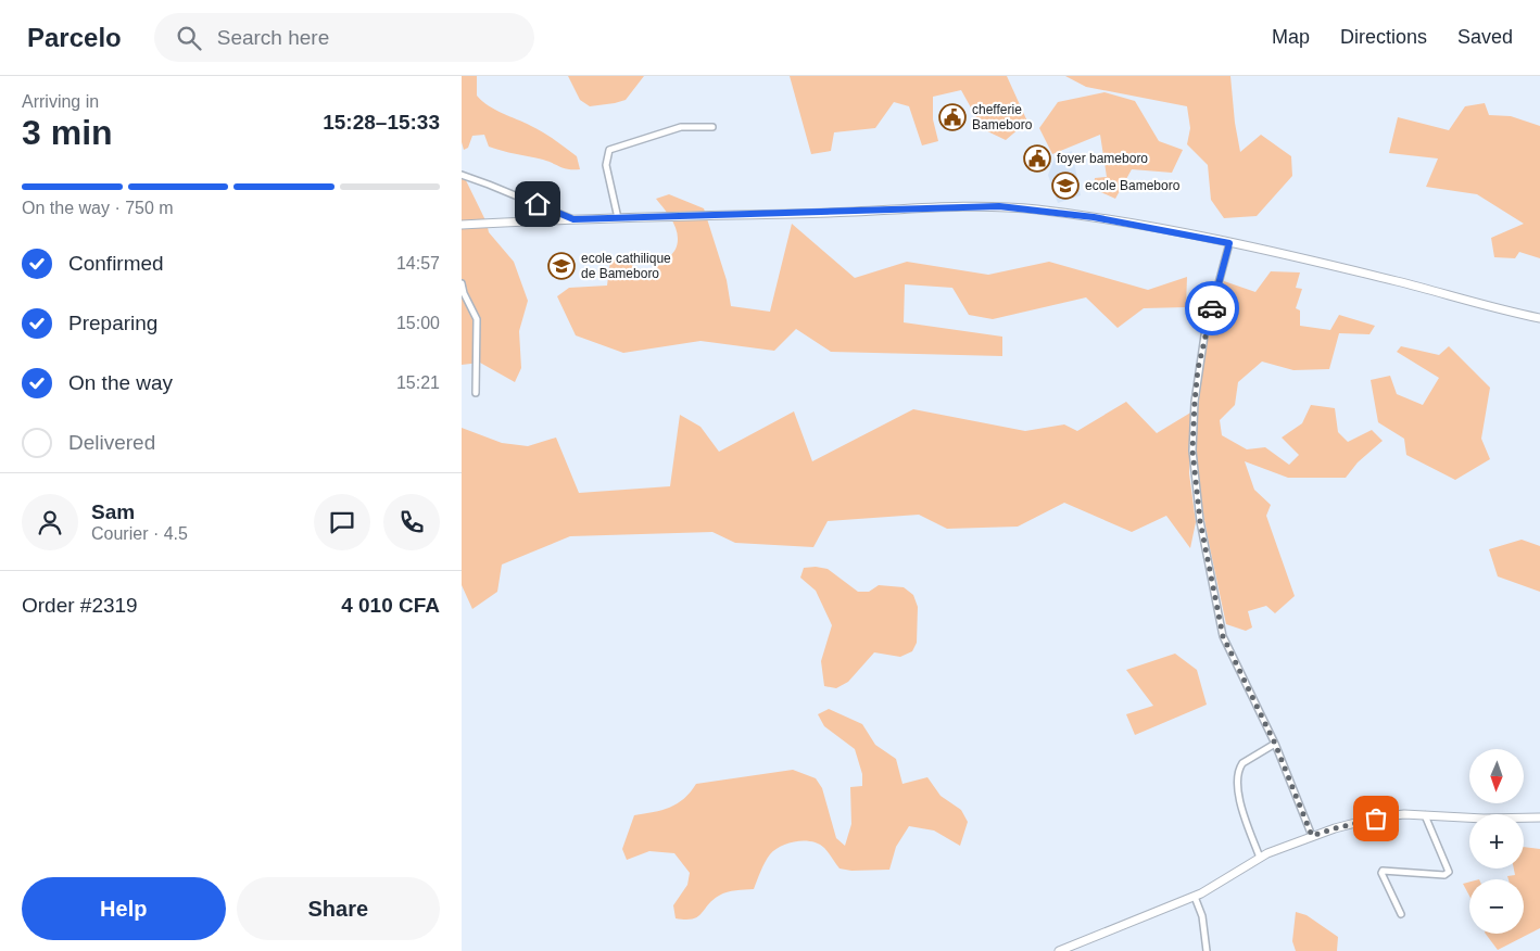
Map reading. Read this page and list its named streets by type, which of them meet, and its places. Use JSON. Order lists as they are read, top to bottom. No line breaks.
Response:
{"places":{"public building":["chefferie Bameboro","foyer bameboro"],"school or university":["ecole Bameboro","ecole cathilique de Bameboro"]},"north":"bottom","page":{"header":"Parcelo","search":"Search here","nav":["Map","Directions","Saved"],"heading":["3 min","Arriving in","15:28–15:33"],"panel":["Sam","Courier · 4.5","Order #2319","4 010 CFA"],"bar":"On the way · 750 m","list":[["Confirmed","14:57"],["Preparing","15:00"],["On the way","15:21"],"Delivered"],"map_buttons":["+","−"],"buttons":["Help","Share"]}}
